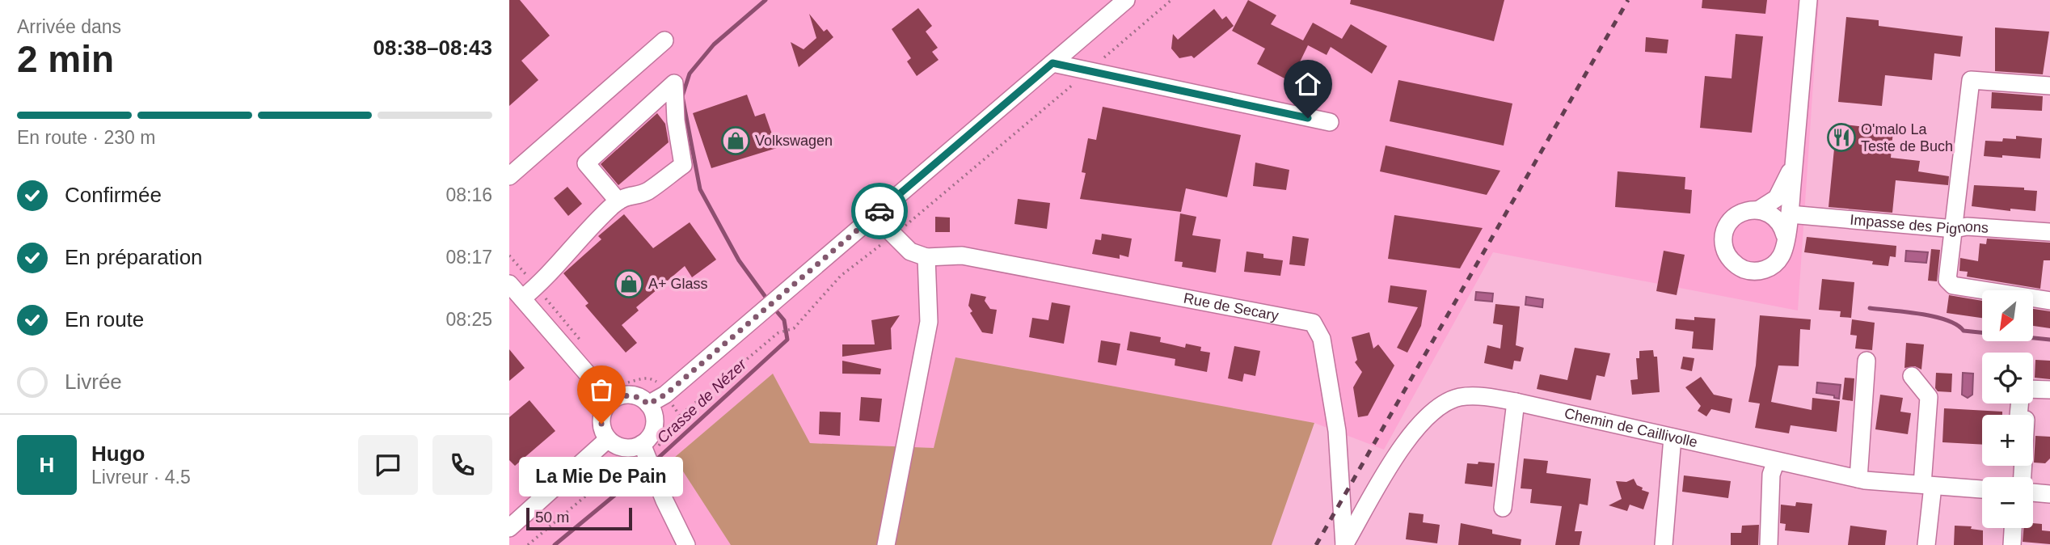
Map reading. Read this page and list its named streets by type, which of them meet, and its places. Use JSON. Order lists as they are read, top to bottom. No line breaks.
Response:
{"streets":{"street":["Impasse des Pignons","Rue de Secary","Chemin de Caillivolle"]},"crossings":[["Rue de Secary","Chemin de Caillivolle"]],"water":["Crasse de Nézer"],"places":{"restaurant":["O'malo La Teste de Buch"],"shop":["Volkswagen","A+ Glass"],"other":["La Mie De Pain"]},"scale_bar":"50 m","north":"bottom left","page":{"heading":["2 min","Arrivée dans","08:38–08:43"],"panel":["Hugo","Livreur · 4.5"],"bar":"En route · 230 m","list":[["Confirmée","08:16"],["En préparation","08:17"],["En route","08:25"],"Livrée"],"map_buttons":["+","−"],"round":"H","bubble":"La Mie De Pain","scale":"50 m"}}
